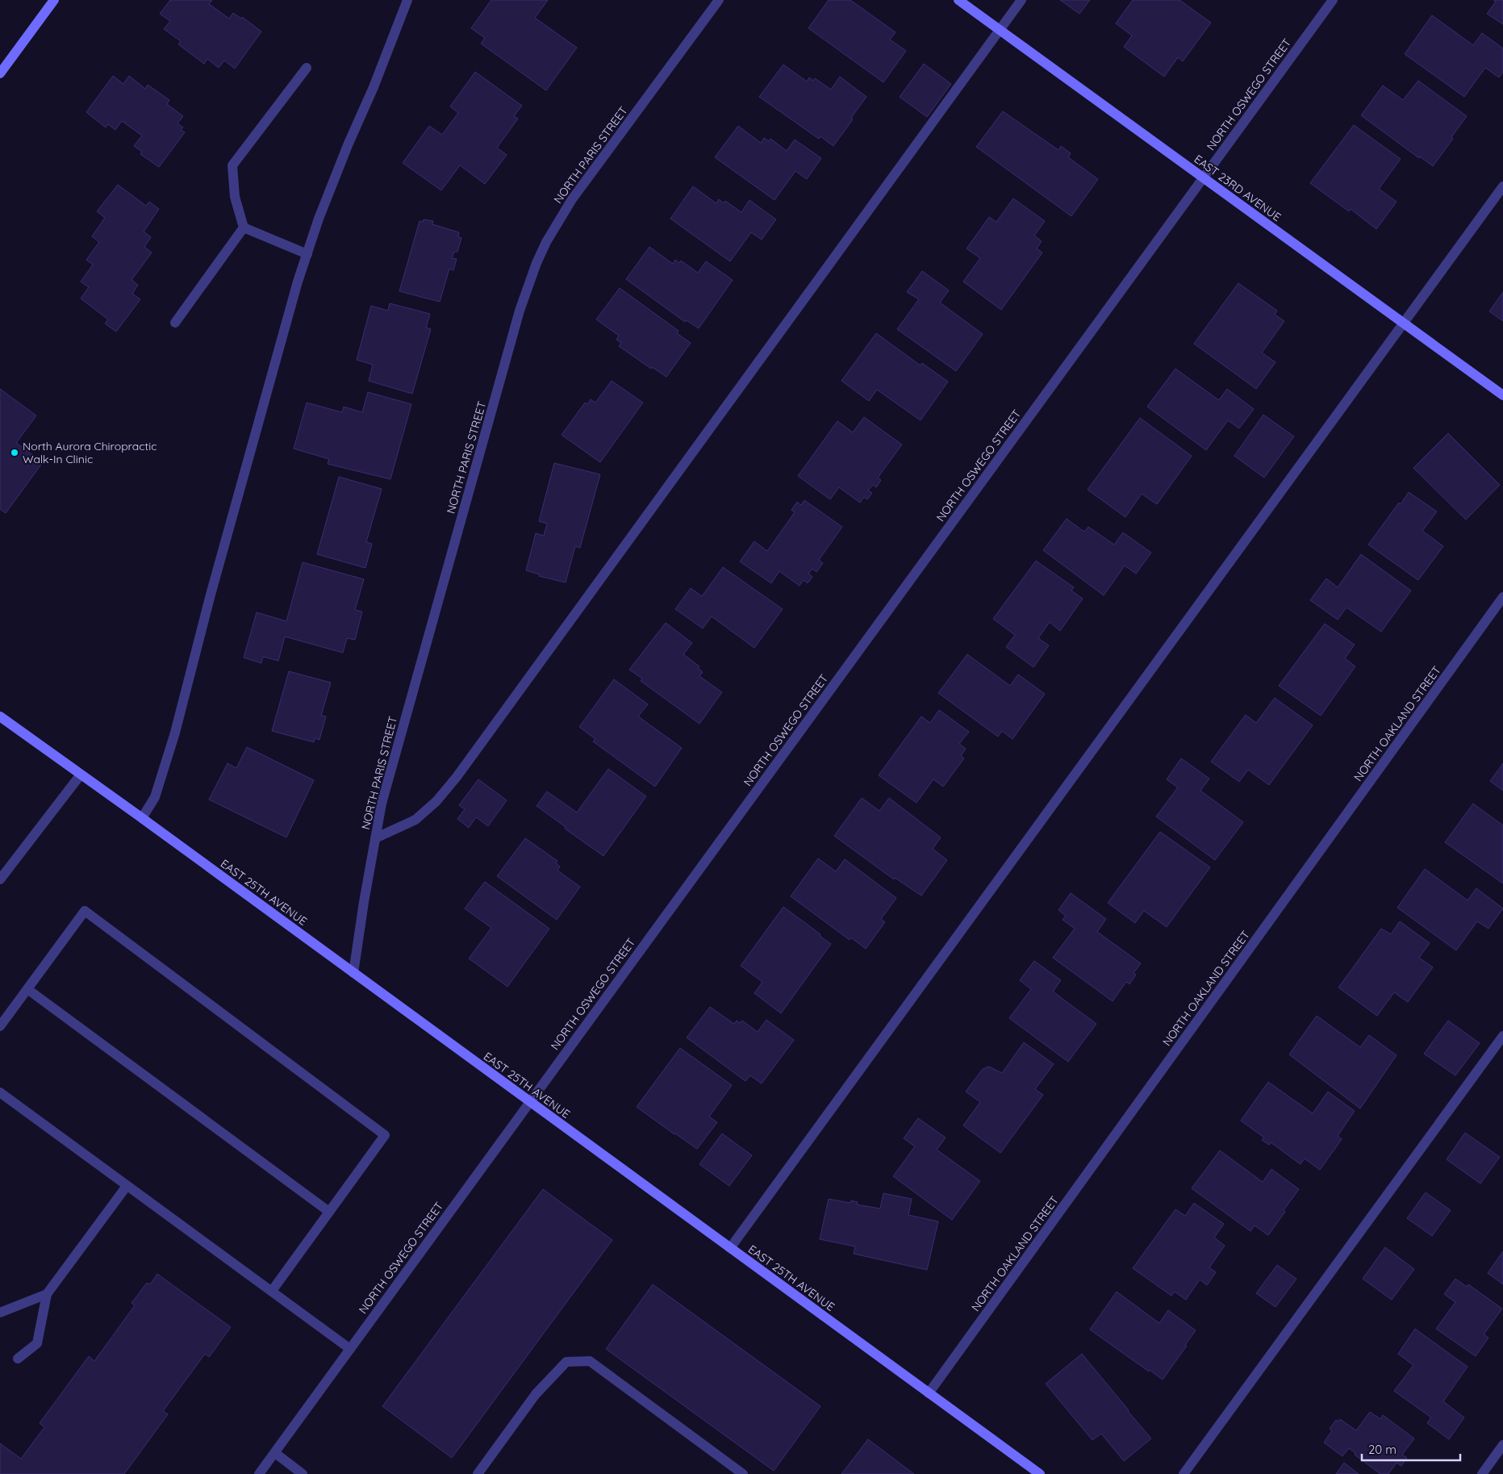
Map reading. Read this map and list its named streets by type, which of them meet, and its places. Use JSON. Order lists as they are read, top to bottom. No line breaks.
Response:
{"streets":{"street":["NORTH OSWEGO STREET","NORTH PARIS STREET","EAST 23RD AVENUE","NORTH OAKLAND STREET","EAST 25TH AVENUE"]},"crossings":[["NORTH OSWEGO STREET","EAST 23RD AVENUE"],["NORTH OSWEGO STREET","EAST 25TH AVENUE"],["NORTH PARIS STREET","EAST 25TH AVENUE"],["NORTH OAKLAND STREET","EAST 25TH AVENUE"]],"places":["North Aurora Chiropractic Walk-In Clinic"],"scale_bar":"20 m"}
